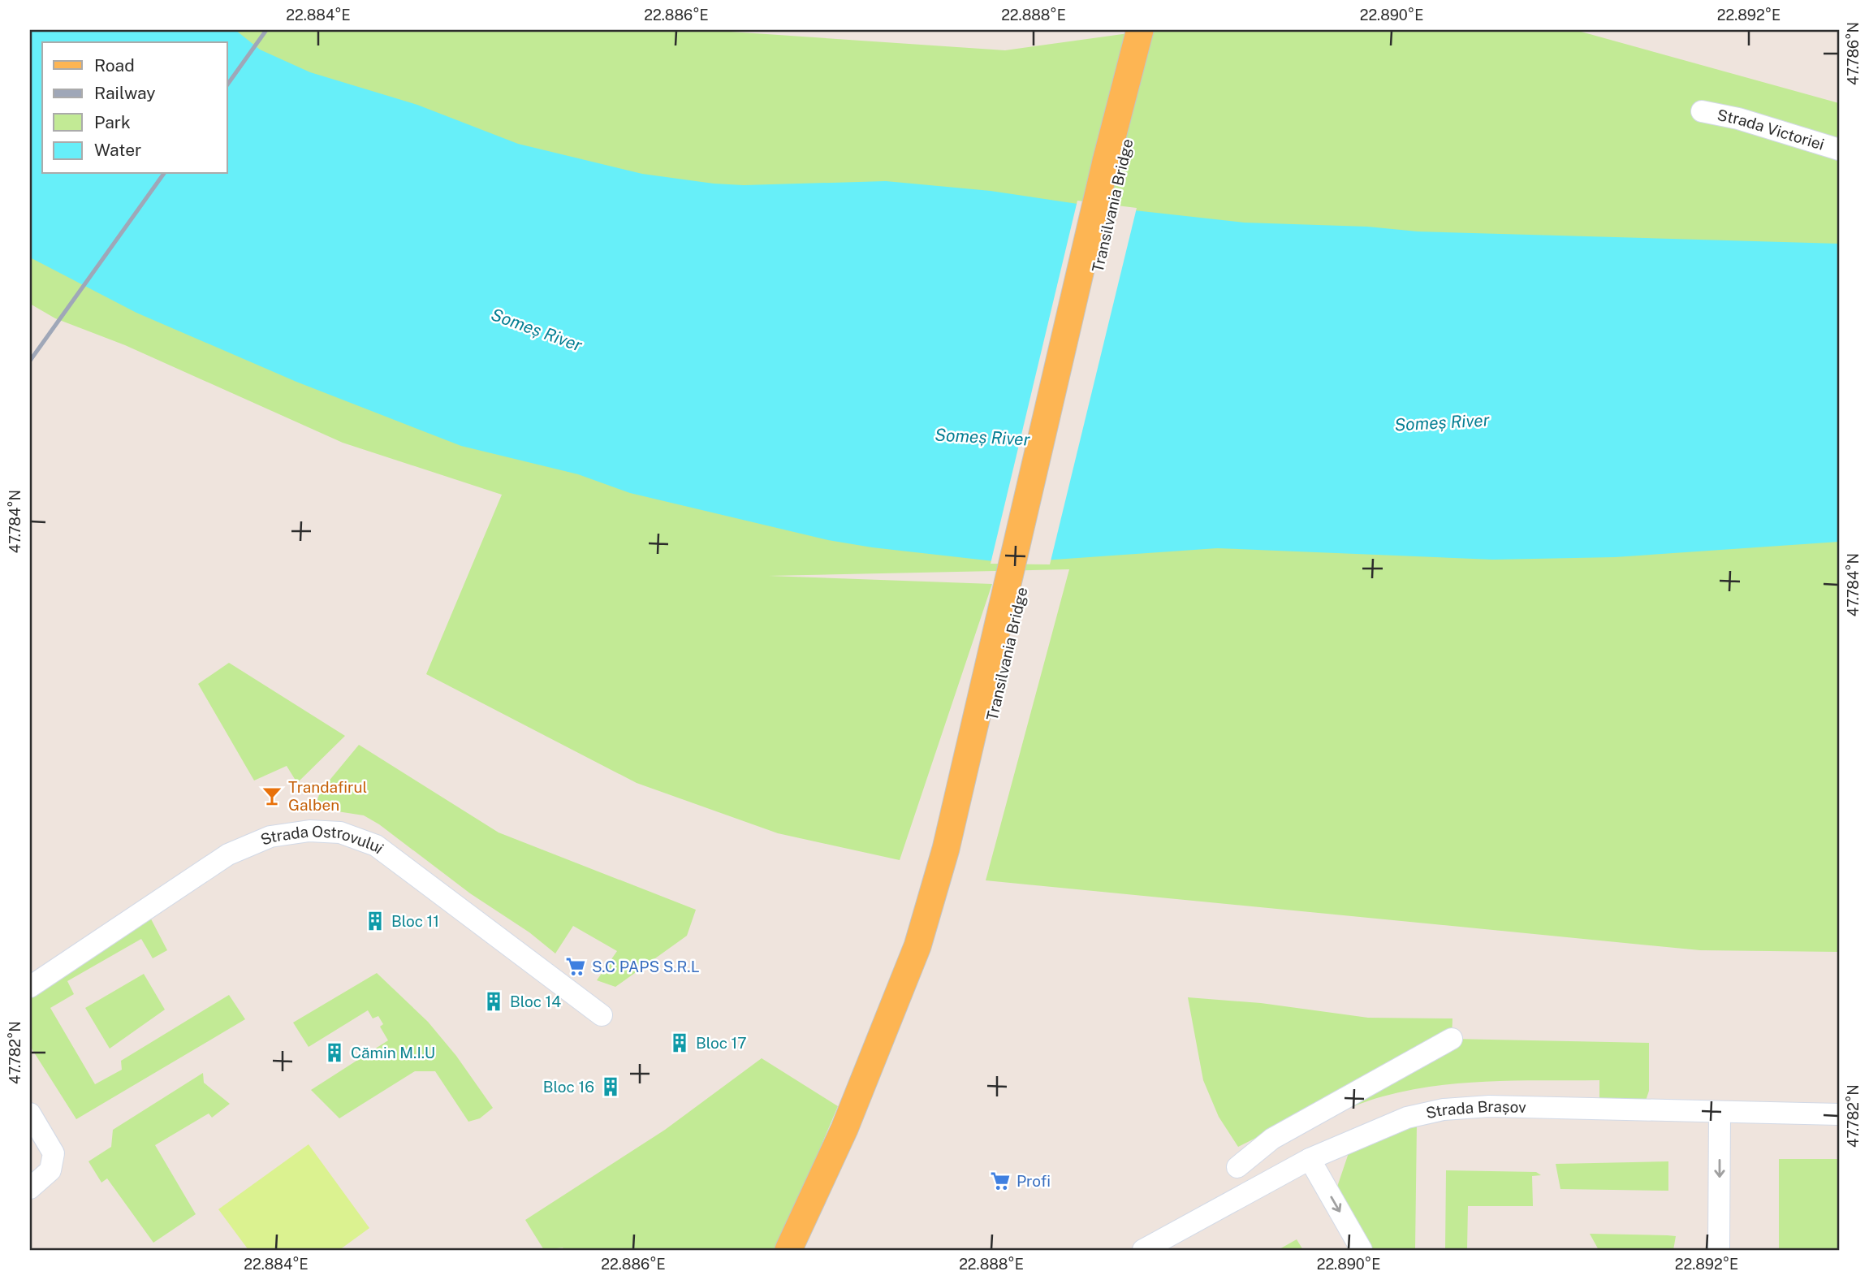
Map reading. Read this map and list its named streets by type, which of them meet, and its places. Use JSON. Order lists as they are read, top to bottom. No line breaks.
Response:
{"streets":{"main road":["Transilvania Bridge"],"street":["Strada Victoriei","Strada Ostrovului","Strada Brașov"]},"water":["Someș River"],"places":{"bar":["Trandafirul Galben"],"building":["Bloc 11","Bloc 14","Bloc 17","Cămin M.I.U","Bloc 16"],"supermarket":["S.C PAPS S.R.L","Profi"]},"legend":["Road","Railway","Park","Water"],"coordinates":["22.884°E","22.886°E","22.888°E","22.890°E","22.892°E","47.786°N","47.784°N","47.782°N"]}
